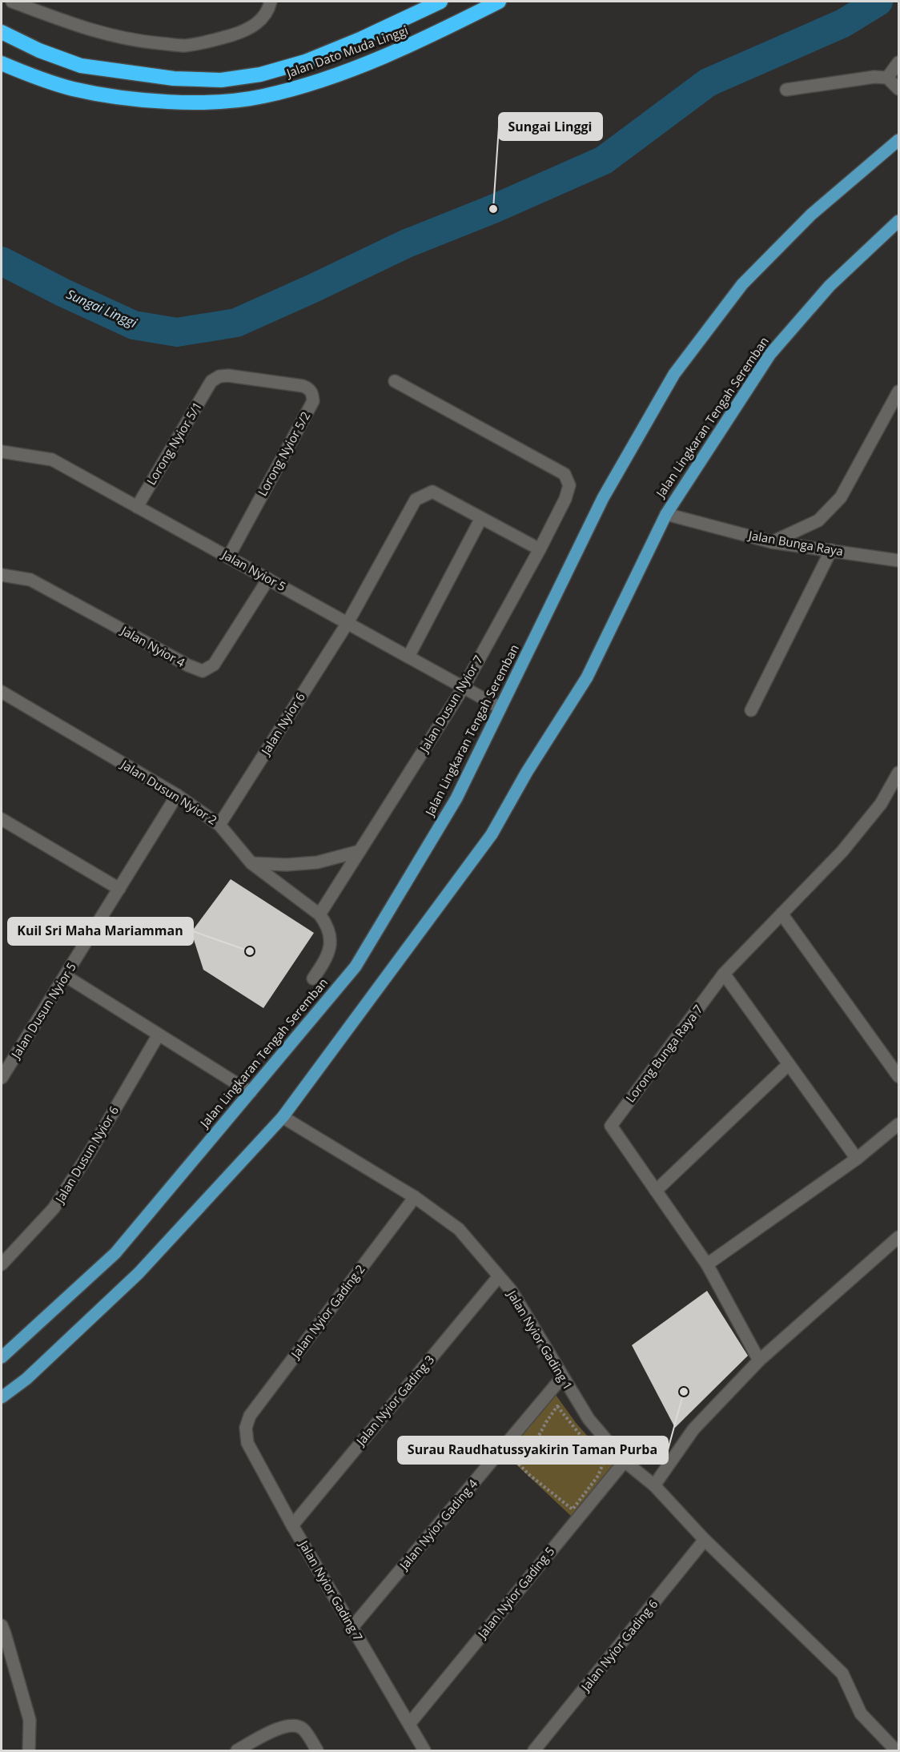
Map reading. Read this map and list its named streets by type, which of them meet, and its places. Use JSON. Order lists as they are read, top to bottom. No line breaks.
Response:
{"streets":{"highway":["Jalan Dato Muda Linggi"],"main road":["Jalan Lingkaran Tengah Seremban"],"street":["Lorong Nyior 5/1","Lorong Nyior 5/2","Jalan Bunga Raya","Jalan Nyior 5","Jalan Nyior 4","Jalan Dusun Nyior 7","Jalan Nyior 6","Jalan Dusun Nyior 2","Jalan Dusun Nyior 5","Lorong Bunga Raya 7","Jalan Dusun Nyior 6","Jalan Nyior Gading 2","Jalan Nyior Gading 1","Jalan Nyior Gading 3","Jalan Nyior Gading 4","Jalan Nyior Gading 7","Jalan Nyior Gading 5","Jalan Nyior Gading 6"]},"crossings":[["Jalan Lingkaran Tengah Seremban","Jalan Bunga Raya"],["Jalan Lingkaran Tengah Seremban","Jalan Nyior 5"],["Jalan Lingkaran Tengah Seremban","Jalan Nyior Gading 1"],["Lorong Nyior 5/1","Lorong Nyior 5/2"],["Lorong Nyior 5/1","Jalan Nyior 5"],["Lorong Nyior 5/2","Jalan Nyior 5"],["Jalan Nyior 5","Jalan Nyior 4"],["Jalan Nyior 5","Jalan Dusun Nyior 7"],["Jalan Nyior 5","Jalan Nyior 6"],["Jalan Dusun Nyior 7","Jalan Dusun Nyior 2"],["Jalan Nyior 6","Jalan Dusun Nyior 2"],["Jalan Dusun Nyior 2","Jalan Dusun Nyior 5"],["Jalan Nyior Gading 2","Jalan Nyior Gading 1"],["Jalan Nyior Gading 2","Jalan Nyior Gading 7"],["Jalan Nyior Gading 1","Jalan Nyior Gading 3"],["Jalan Nyior Gading 1","Jalan Nyior Gading 4"],["Jalan Nyior Gading 1","Jalan Nyior Gading 5"],["Jalan Nyior Gading 1","Jalan Nyior Gading 6"],["Jalan Nyior Gading 3","Jalan Nyior Gading 7"],["Jalan Nyior Gading 4","Jalan Nyior Gading 7"],["Jalan Nyior Gading 7","Jalan Nyior Gading 5"]],"water":["Sungai Linggi"],"places":["Sungai Linggi","Kuil Sri Maha Mariamman","Surau Raudhatussyakirin Taman Purba"]}
